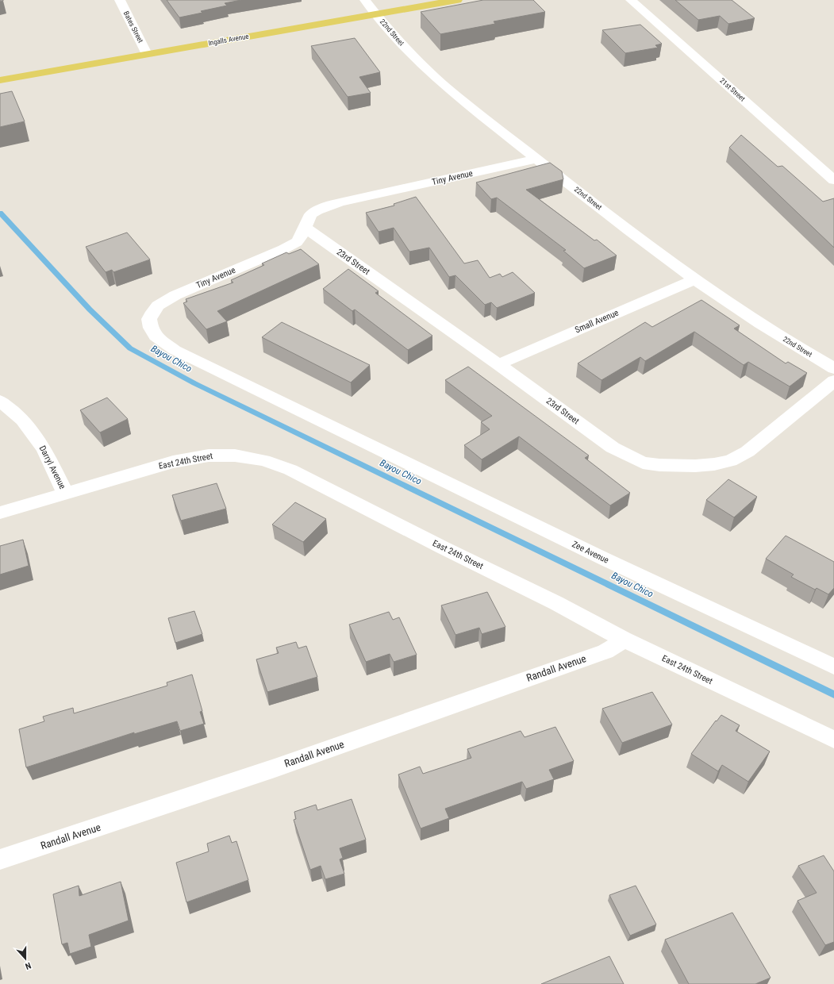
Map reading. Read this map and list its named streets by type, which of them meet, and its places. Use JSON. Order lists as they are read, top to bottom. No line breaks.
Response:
{"streets":{"main road":["Ingalls Avenue"],"street":["Bates Street","22nd Street","21st Street","Tiny Avenue","23rd Street","Small Avenue","East 24th Street","Darryl Avenue","Zee Avenue","Randall Avenue"]},"crossings":[["Bates Street","Ingalls Avenue"],["22nd Street","Ingalls Avenue"],["22nd Street","Tiny Avenue"],["22nd Street","Small Avenue"],["Tiny Avenue","23rd Street"],["Tiny Avenue","Zee Avenue"],["23rd Street","Small Avenue"],["East 24th Street","Darryl Avenue"],["East 24th Street","Randall Avenue"]],"water":["Bayou Chico"],"north":"bottom"}
